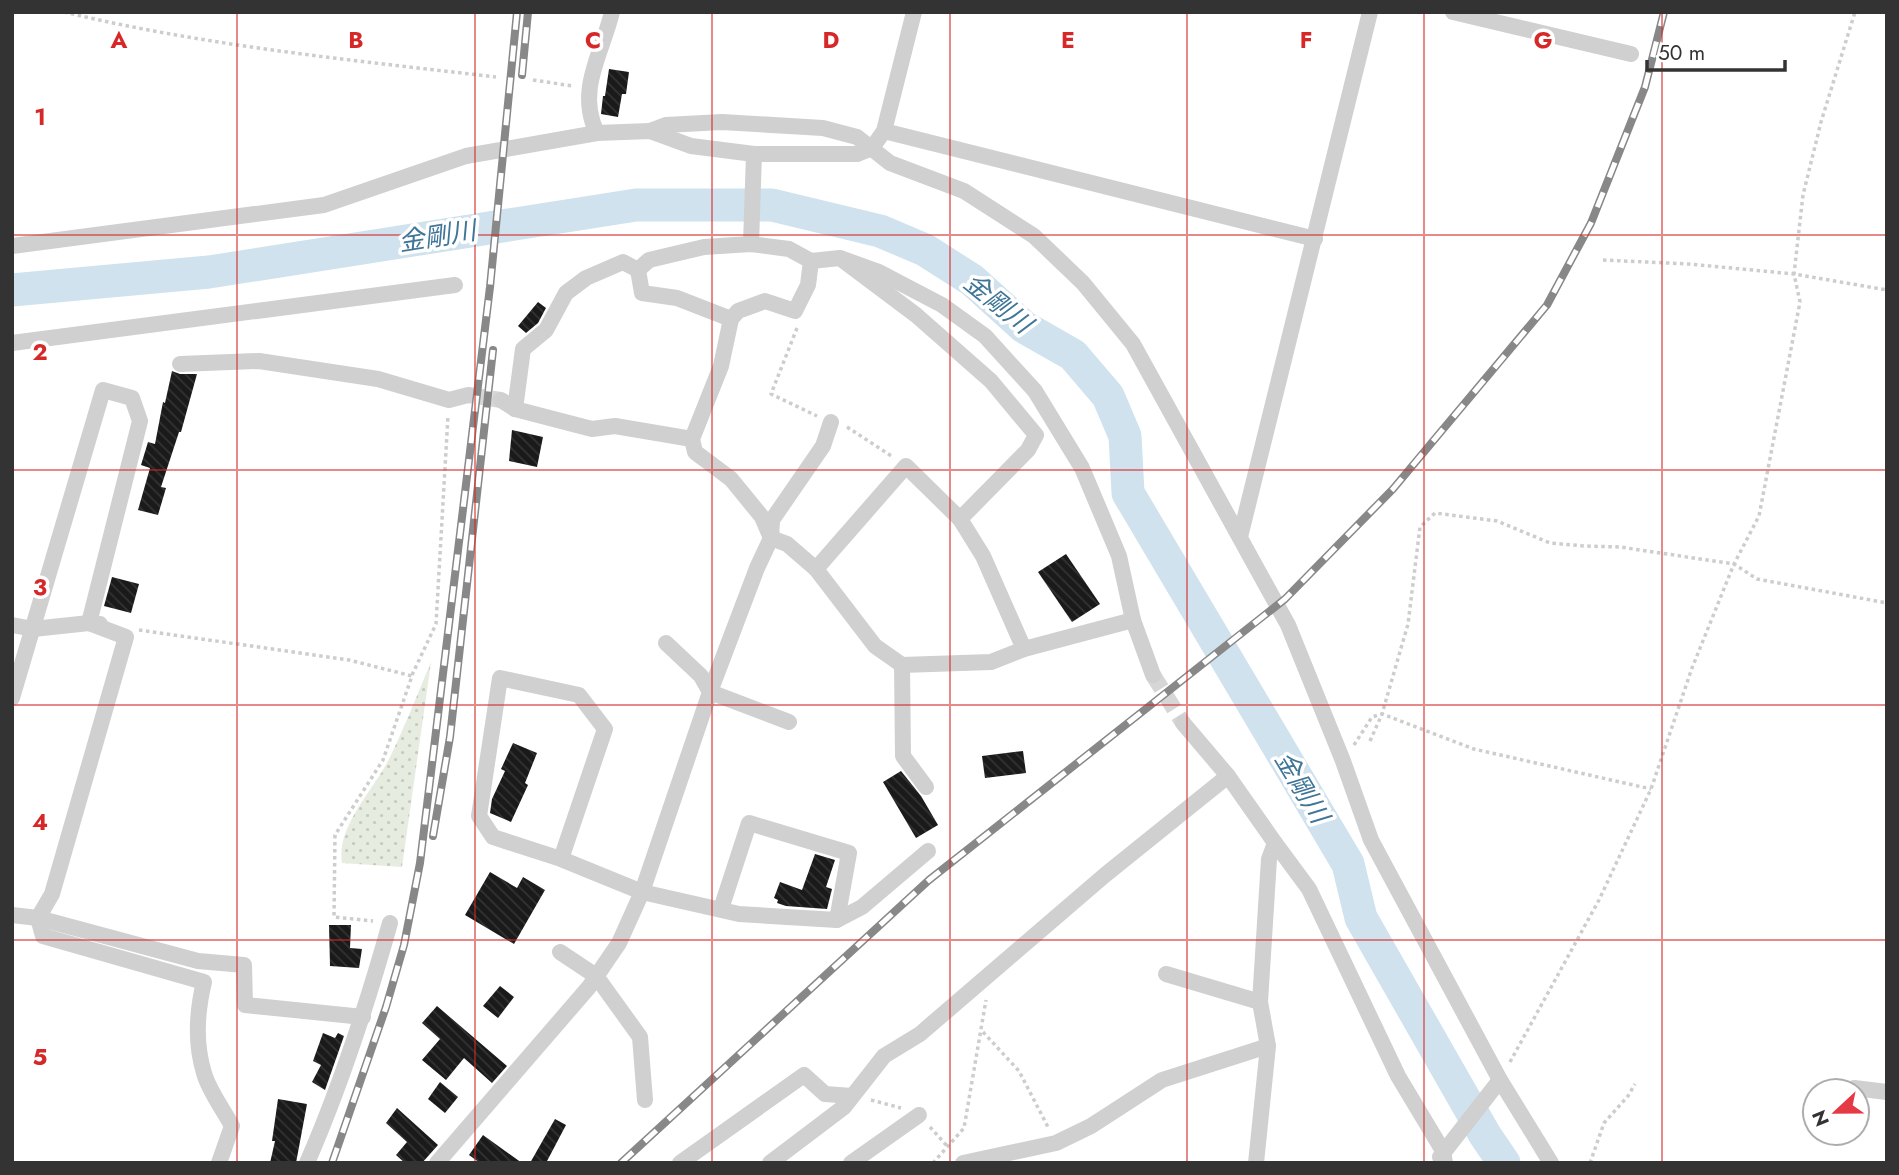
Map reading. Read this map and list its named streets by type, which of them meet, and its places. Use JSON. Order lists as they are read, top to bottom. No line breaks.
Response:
{"water":["金剛川"],"scale_bar":"50 m","north":"left","grid":{"columns":["A","B","C","D","E","F","G"],"rows":["1","2","3","4","5"]}}
